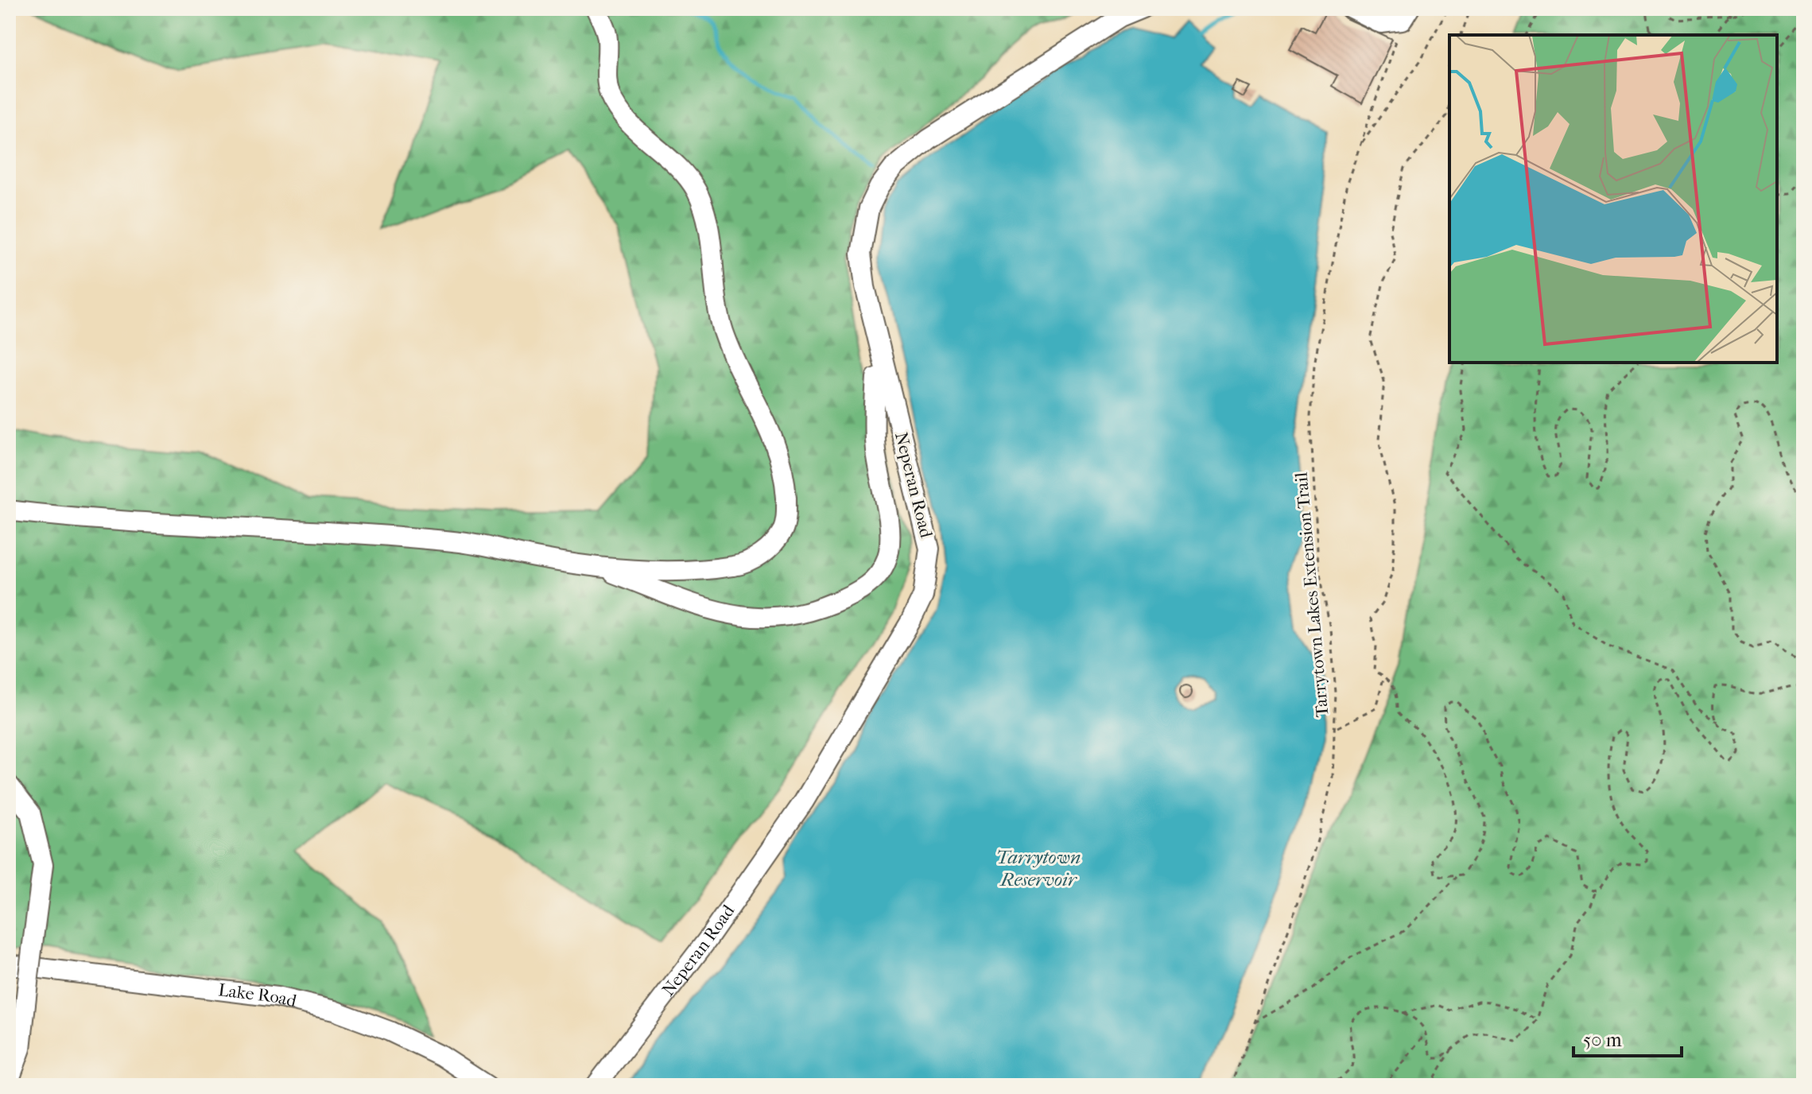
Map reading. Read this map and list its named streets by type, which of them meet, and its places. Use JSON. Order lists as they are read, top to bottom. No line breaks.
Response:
{"streets":{"street":["Neperan Road","Lake Road"],"path":["Tarrytown Lakes Extension Trail"]},"water":["Tarrytown Reservoir"],"scale_bar":"50 m"}
